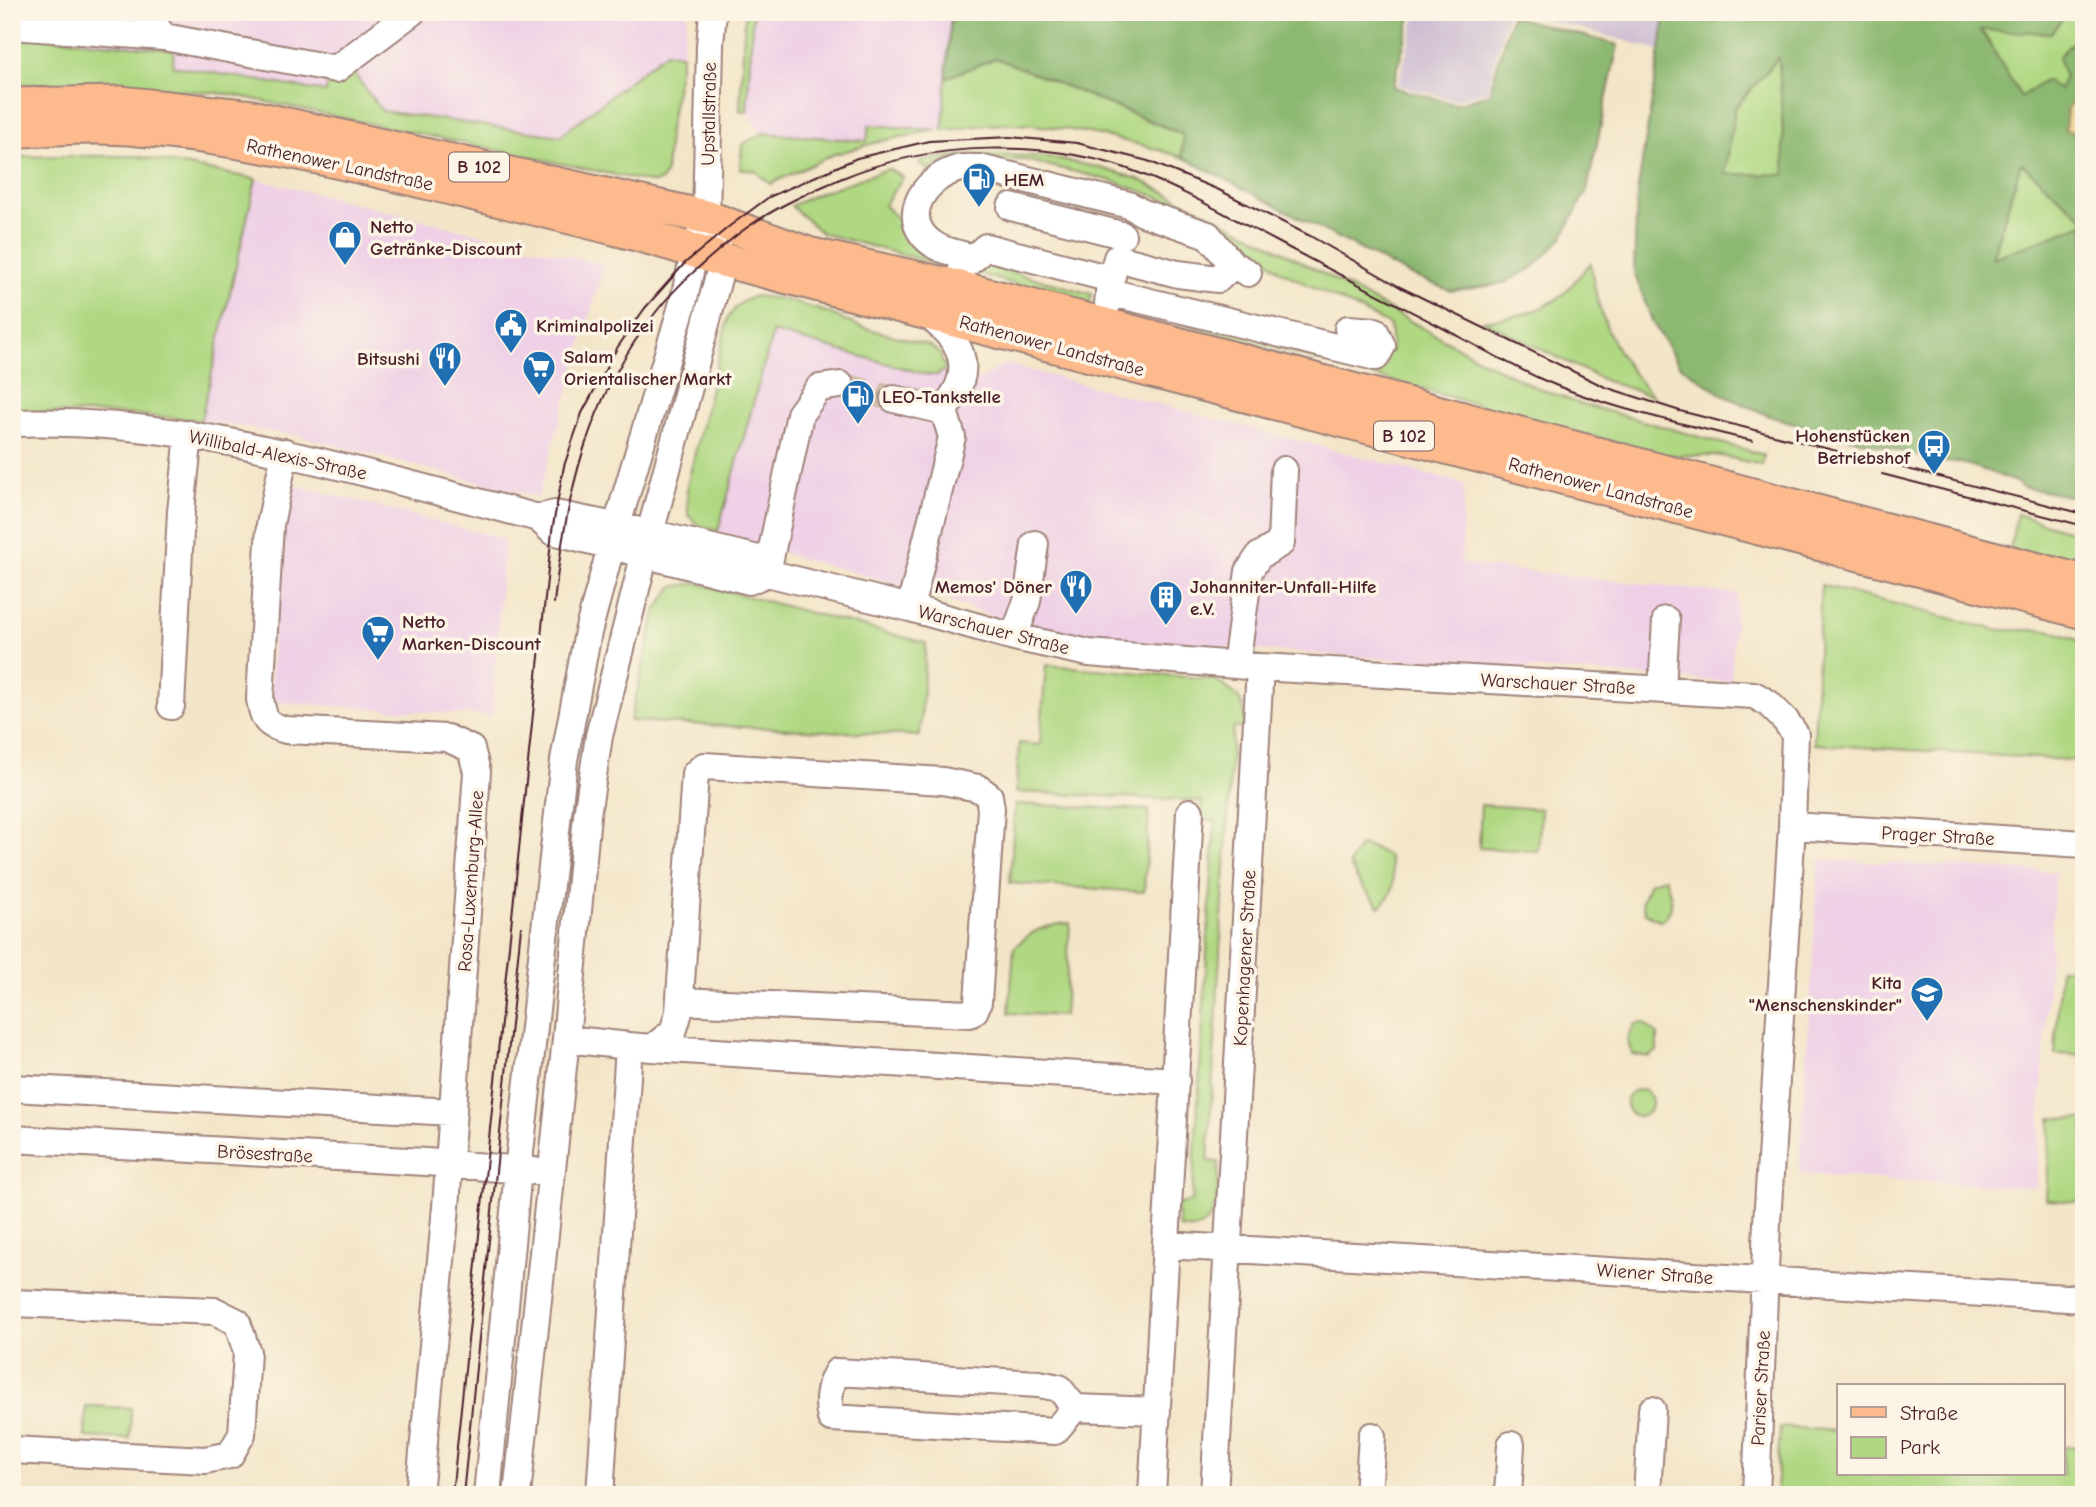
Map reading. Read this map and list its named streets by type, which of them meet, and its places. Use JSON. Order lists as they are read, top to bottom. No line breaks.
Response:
{"streets":{"main road":["Rathenower Landstraße","B 102"],"street":["Upstallstraße","Willibald-Alexis-Straße","Warschauer Straße","Prager Straße","Rosa-Luxemburg-Allee","Kopenhagener Straße","Brösestraße","Wiener Straße","Pariser Straße"]},"crossings":[["Upstallstraße","Rathenower Landstraße"],["Willibald-Alexis-Straße","Rosa-Luxemburg-Allee"],["Warschauer Straße","Prager Straße"],["Warschauer Straße","Kopenhagener Straße"],["Warschauer Straße","Wiener Straße"],["Warschauer Straße","Pariser Straße"],["Rosa-Luxemburg-Allee","Brösestraße"],["Kopenhagener Straße","Wiener Straße"],["Wiener Straße","Pariser Straße"]],"places":{"fuel station":["HEM","LEO-Tankstelle"],"shop":["Netto Getränke-Discount"],"public building":["Kriminalpolizei"],"restaurant":["Bitsushi","Memos' Döner"],"supermarket":["Salam Orientalischer Markt","Netto Marken-Discount"],"bus stop":["Hohenstücken Betriebshof"],"building":["Johanniter-Unfall-Hilfe e.V."],"school or university":["Kita \"Menschenskinder\""]},"legend":["Straße","Park"]}
